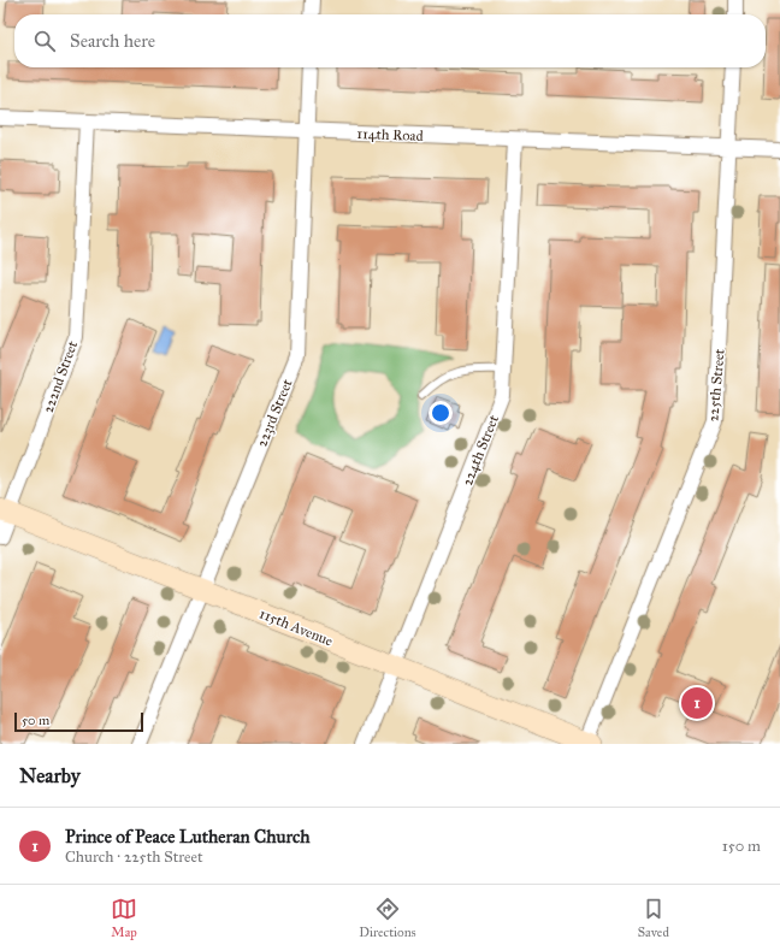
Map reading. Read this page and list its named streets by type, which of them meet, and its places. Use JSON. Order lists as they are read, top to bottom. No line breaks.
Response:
{"streets":{"main road":["115th Avenue"],"street":["114th Road","222nd Street","225th Street","223rd Street","224th Street"]},"crossings":[["114th Road","222nd Street"],["114th Road","225th Street"],["114th Road","223rd Street"],["114th Road","224th Street"],["222nd Street","115th Avenue"],["225th Street","115th Avenue"],["223rd Street","115th Avenue"],["224th Street","115th Avenue"]],"scale_bar":"50 m","page":{"search":"Search here","pins":"1","scale":"50 m","heading":"Nearby","list":[{"mark":"1","name":"Prince of Peace Lutheran Church","note":"Church · 225th Street","value":"150 m"}],"nav":["Map","Directions","Saved"]}}
